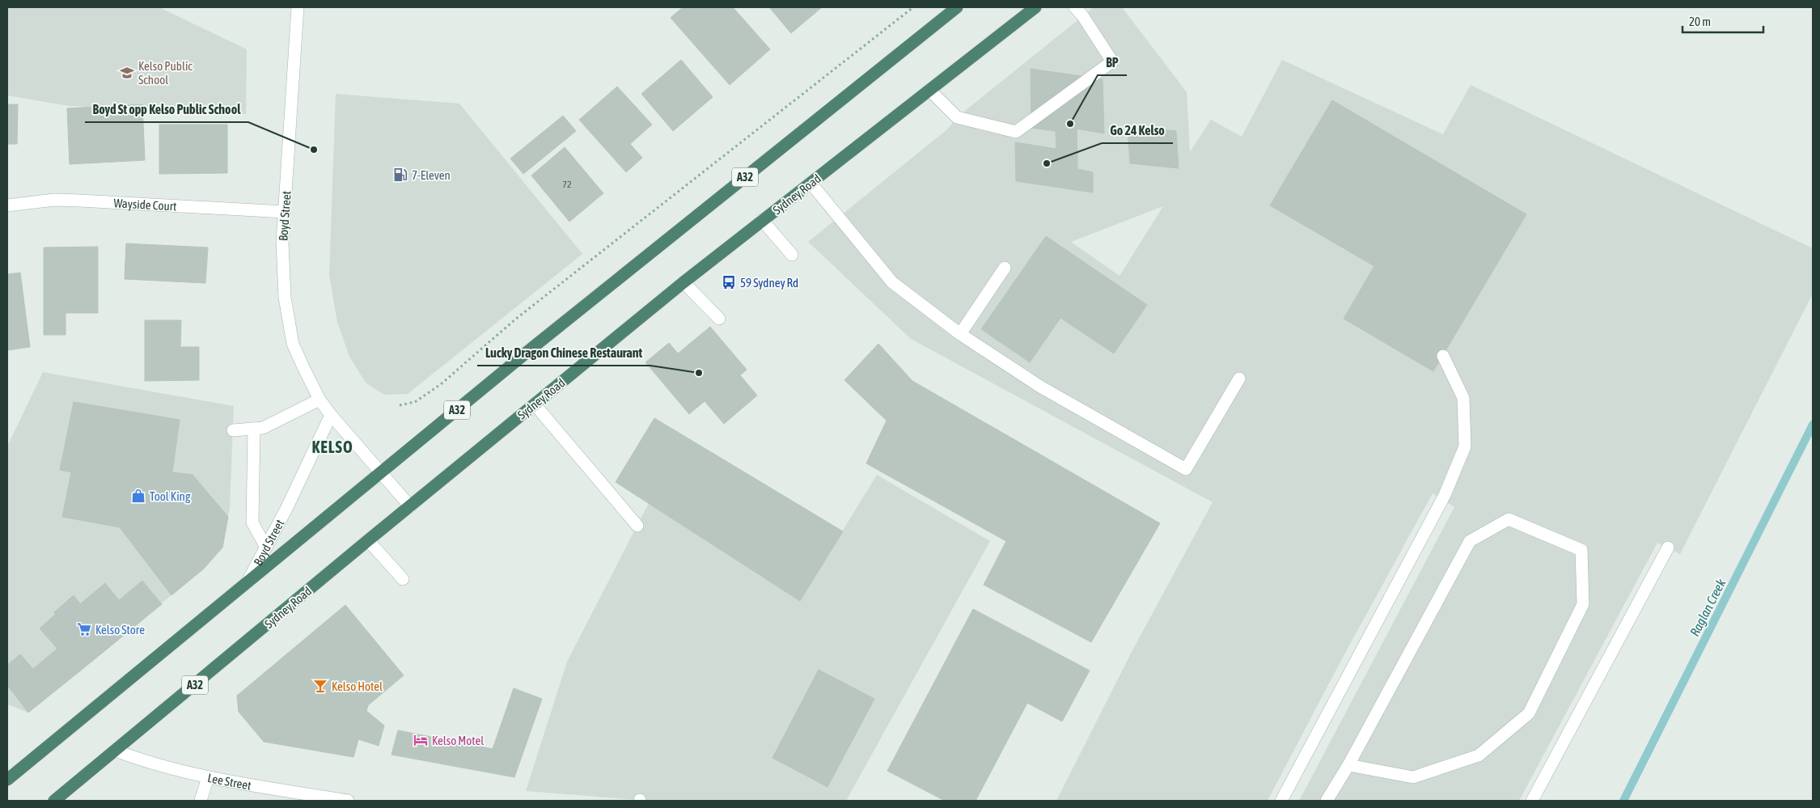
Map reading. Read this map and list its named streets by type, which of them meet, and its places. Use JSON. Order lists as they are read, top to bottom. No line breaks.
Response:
{"streets":{"highway":["A32","Sydney Road"],"main road":["Wayside Court","Boyd Street","Lee Street"]},"crossings":[["A32","Boyd Street"],["Sydney Road","Boyd Street"],["Sydney Road","Lee Street"],["Wayside Court","Boyd Street"]],"districts":["KELSO"],"water":["Raglan Creek"],"places":{"school or university":["Kelso Public School"],"other":["BP","Boyd St opp Kelso Public School","Go 24 Kelso","Lucky Dragon Chinese Restaurant"],"fuel station":["7-Eleven"],"bus stop":["59 Sydney Rd"],"shop":["Tool King"],"supermarket":["Kelso Store"],"bar":["Kelso Hotel"],"hotel":["Kelso Motel"]},"house_numbers":["72"],"scale_bar":"20 m"}
